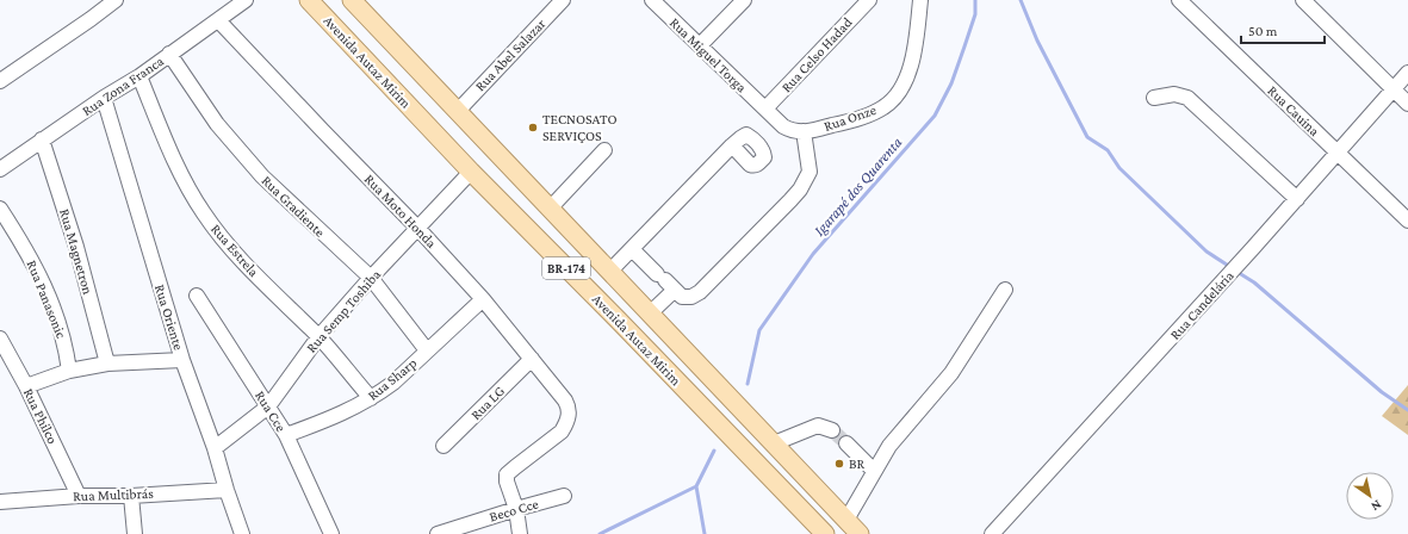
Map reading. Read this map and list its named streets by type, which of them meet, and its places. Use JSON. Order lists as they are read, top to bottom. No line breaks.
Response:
{"streets":{"main road":["Avenida Autaz Mirim","BR-174"],"street":["Rua Abel Salazar","Rua Miguel Torga","Rua Celso Hadad","Rua Zona Franca","Rua Cauina","Rua Onze","Rua Gradiente","Rua Moto Honda","Rua Estrela","Rua Magnetron","Rua Panasonic","Rua Candelária","Rua Semp Toshiba","Rua Oriente","Rua Sharp","Rua LG","Rua Cce","Rua Philco","Rua Multibrás","Beco Cce"]},"crossings":[["Rua Abel Salazar","Avenida Autaz Mirim"],["Rua Miguel Torga","Rua Celso Hadad"],["Rua Miguel Torga","Rua Onze"],["Rua Celso Hadad","Rua Onze"],["Avenida Autaz Mirim","Rua Semp Toshiba"],["Rua Zona Franca","Rua Gradiente"],["Rua Zona Franca","Rua Moto Honda"],["Rua Zona Franca","Rua Estrela"],["Rua Zona Franca","Rua Magnetron"],["Rua Zona Franca","Rua Oriente"],["Rua Cauina","Rua Candelária"],["Rua Gradiente","Rua Semp Toshiba"],["Rua Gradiente","Rua Sharp"],["Rua Moto Honda","Rua Semp Toshiba"],["Rua Moto Honda","Rua Sharp"],["Rua Moto Honda","Rua LG"],["Rua Moto Honda","Beco Cce"],["Rua Estrela","Rua Semp Toshiba"],["Rua Estrela","Rua Sharp"],["Rua Semp Toshiba","Rua Oriente"],["Rua Semp Toshiba","Rua Cce"],["Rua Oriente","Rua Multibrás"],["Rua Sharp","Rua Cce"],["Rua Philco","Rua Multibrás"]],"water":["Igarapé dos Quarenta"],"places":["TECNOSATO SERVIÇOS","BR"],"scale_bar":"50 m","north":"bottom right"}
